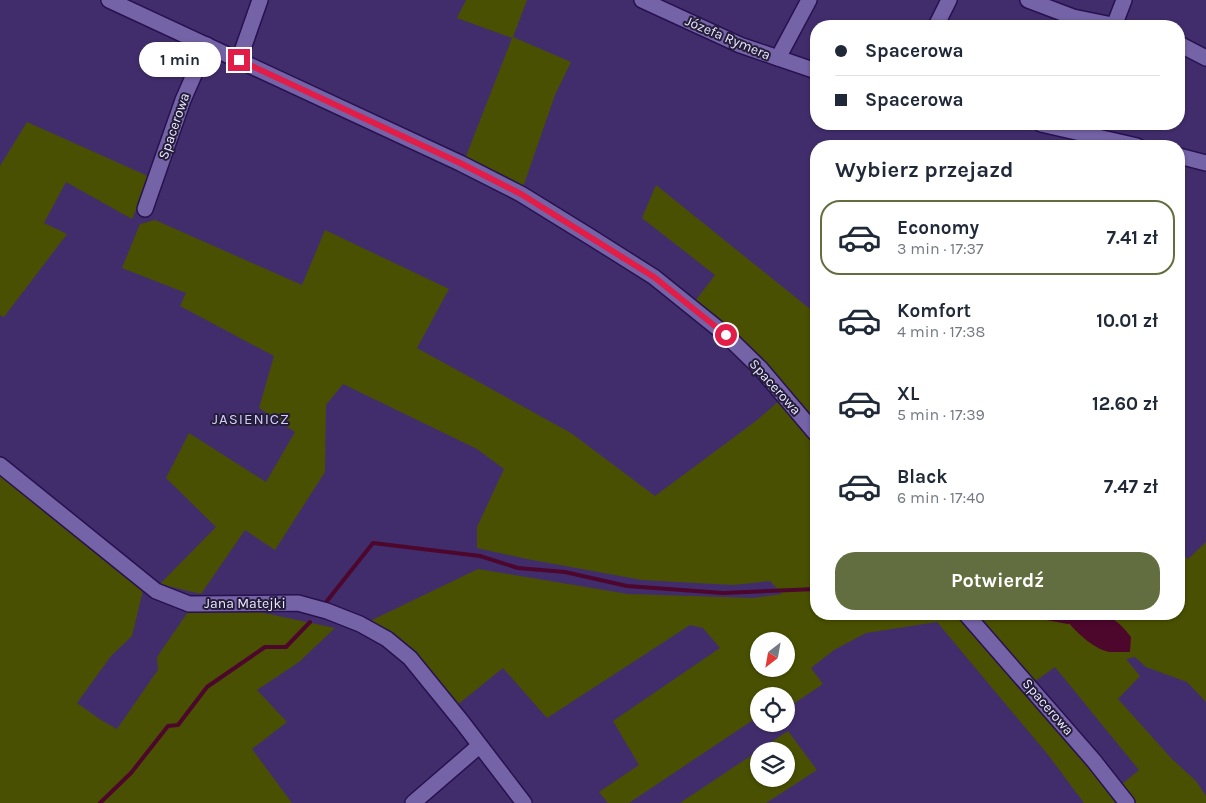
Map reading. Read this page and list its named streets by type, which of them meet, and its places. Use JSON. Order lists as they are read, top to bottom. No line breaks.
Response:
{"streets":{"street":["Józefa Rymera","Spacerowa","Jana Matejki"]},"districts":["JASIENICZ"],"north":"bottom left","page":{"banner":["Spacerowa","Spacerowa"],"bubble":"1 min","heading":"Wybierz przejazd","list":[{"name":"Economy","note":"3 min · 17:37","value":"7.41 zł"},{"name":"Komfort","note":"4 min · 17:38","value":"10.01 zł"},{"name":"XL","note":"5 min · 17:39","value":"12.60 zł"},{"name":"Black","note":"6 min · 17:40","value":"7.47 zł"}],"buttons":"Potwierdź"}}
